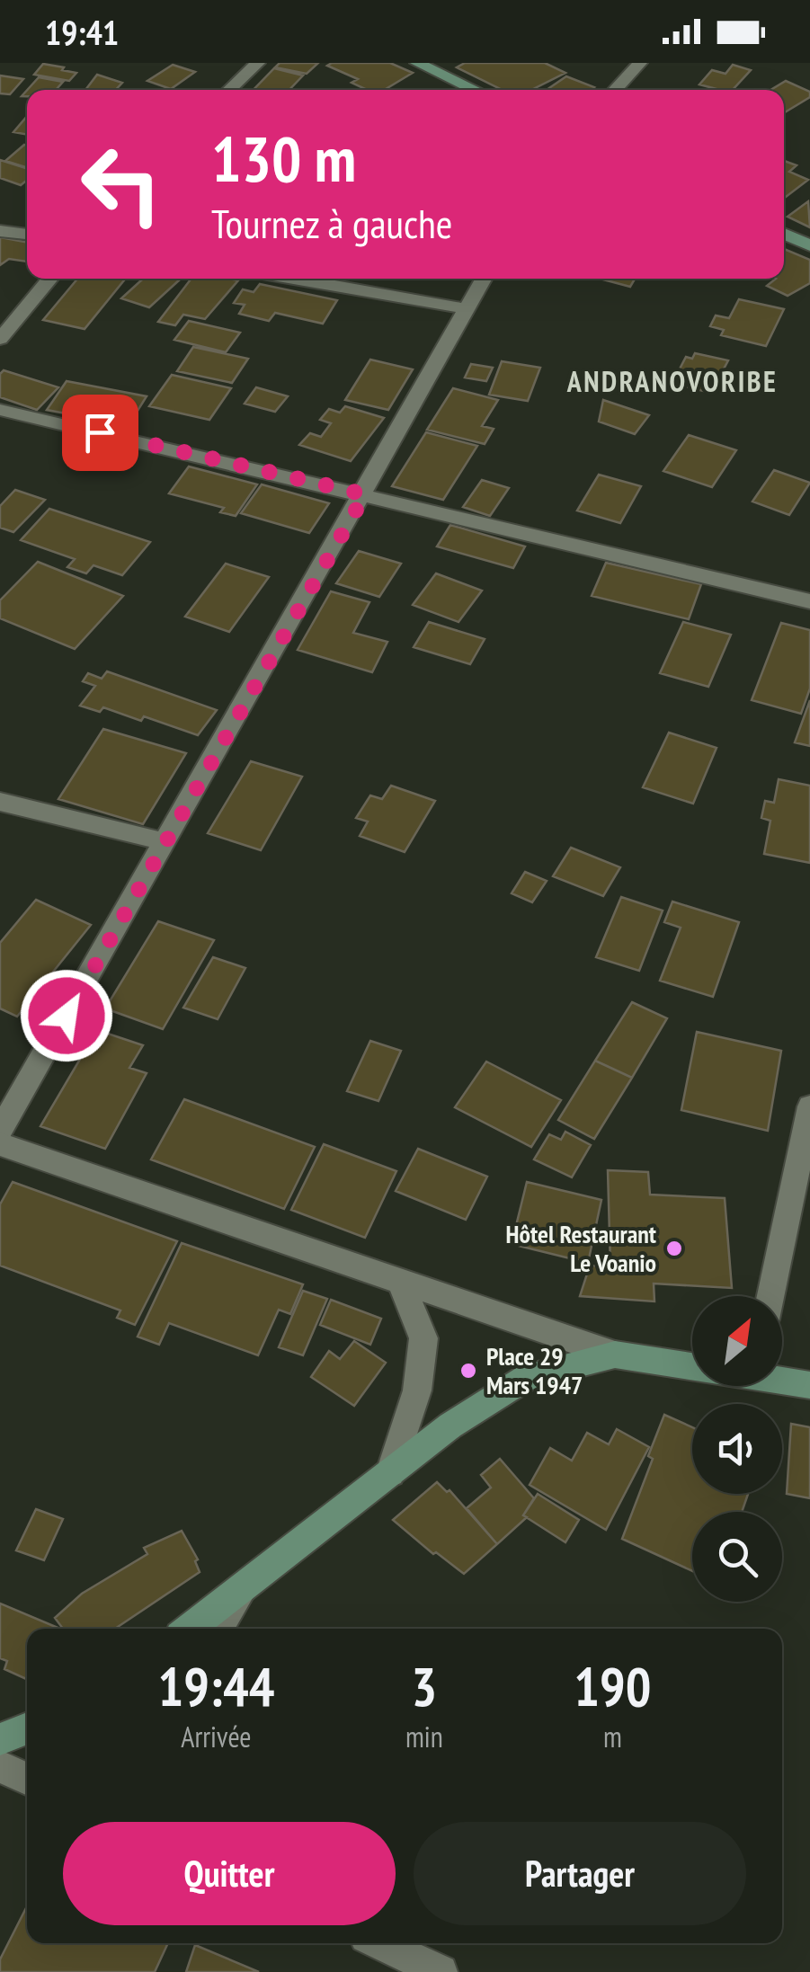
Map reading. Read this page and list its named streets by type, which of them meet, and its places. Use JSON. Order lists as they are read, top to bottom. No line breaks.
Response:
{"districts":["ANDRANOVORIBE"],"places":["Hôtel Restaurant Le Voanio","Place 29 Mars 1947"],"north":"top right","page":{"status":"19:41","turn":["130 m","Tournez à gauche"],"eta":["19:44","Arrivée","3","min","190","m"],"buttons":["Quitter","Partager"]}}
